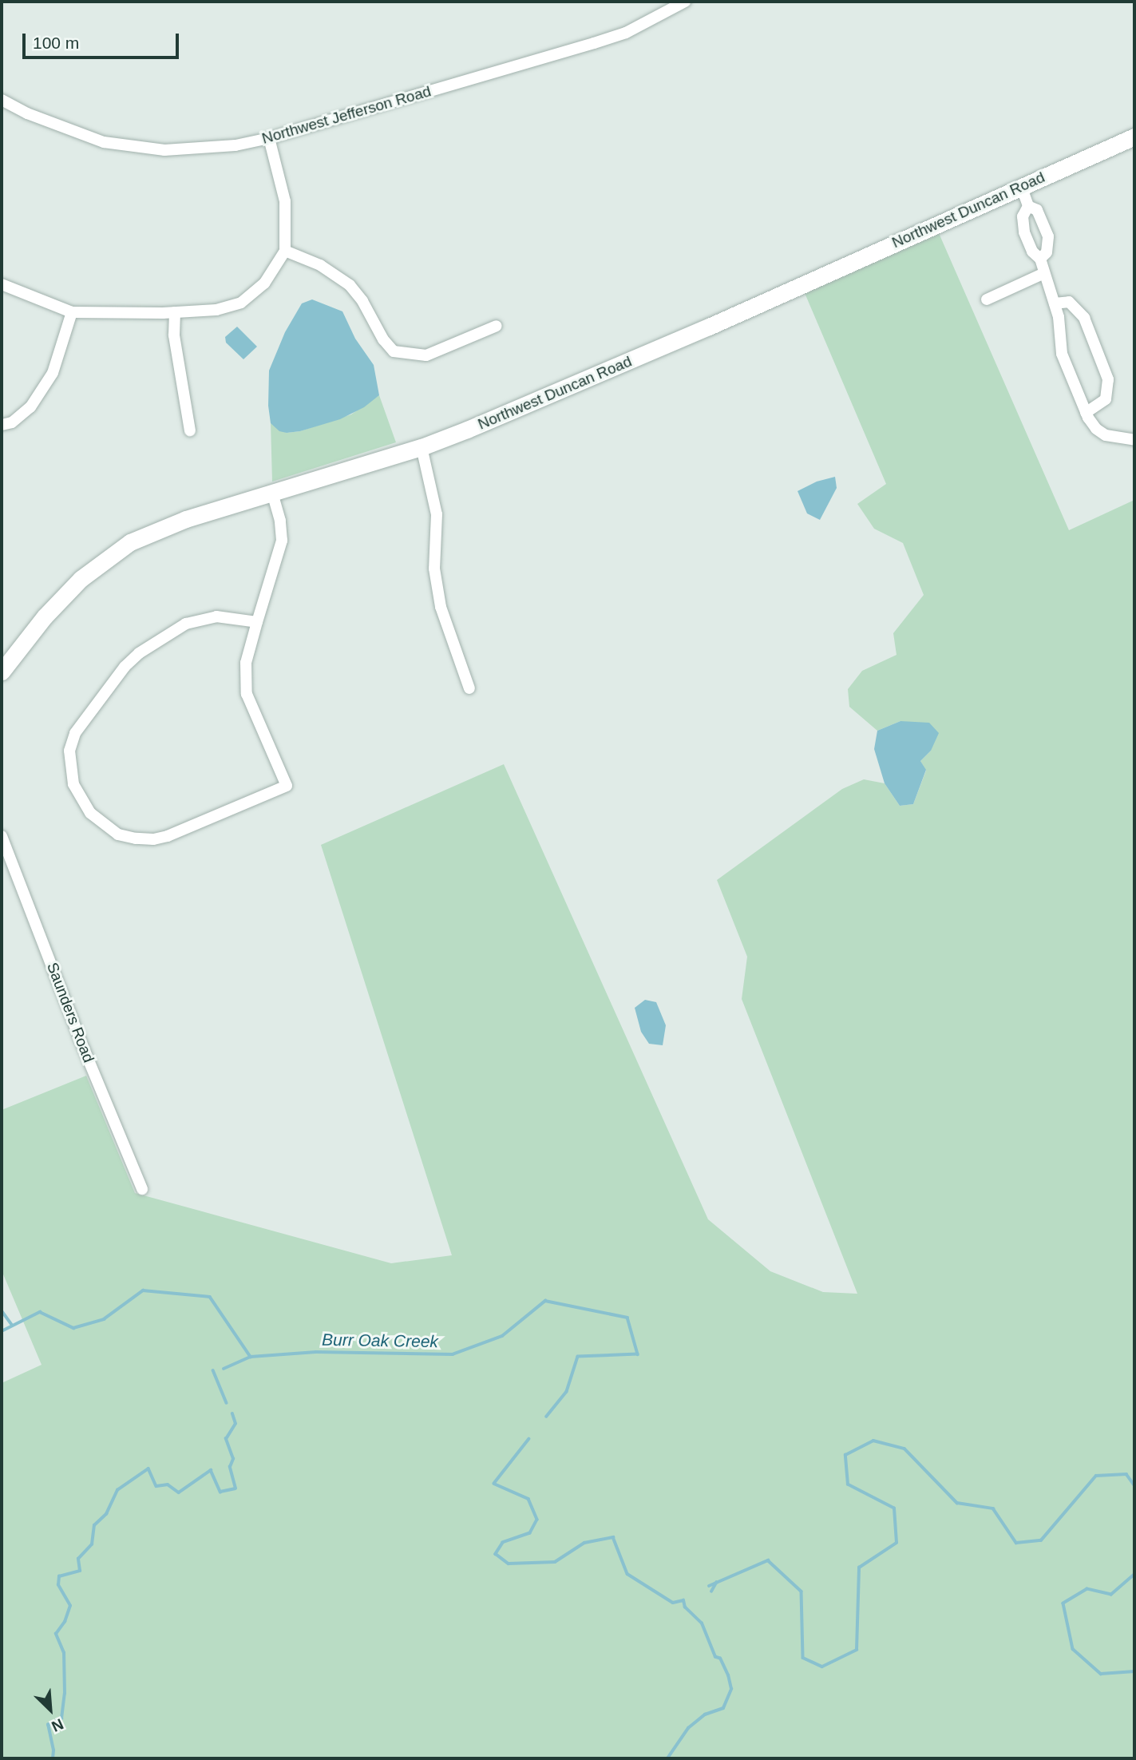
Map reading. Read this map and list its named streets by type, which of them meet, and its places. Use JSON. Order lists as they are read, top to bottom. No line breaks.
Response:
{"streets":{"street":["Northwest Jefferson Road","Northwest Duncan Road","Saunders Road"]},"water":["Burr Oak Creek"],"scale_bar":"100 m","north":"bottom right"}
